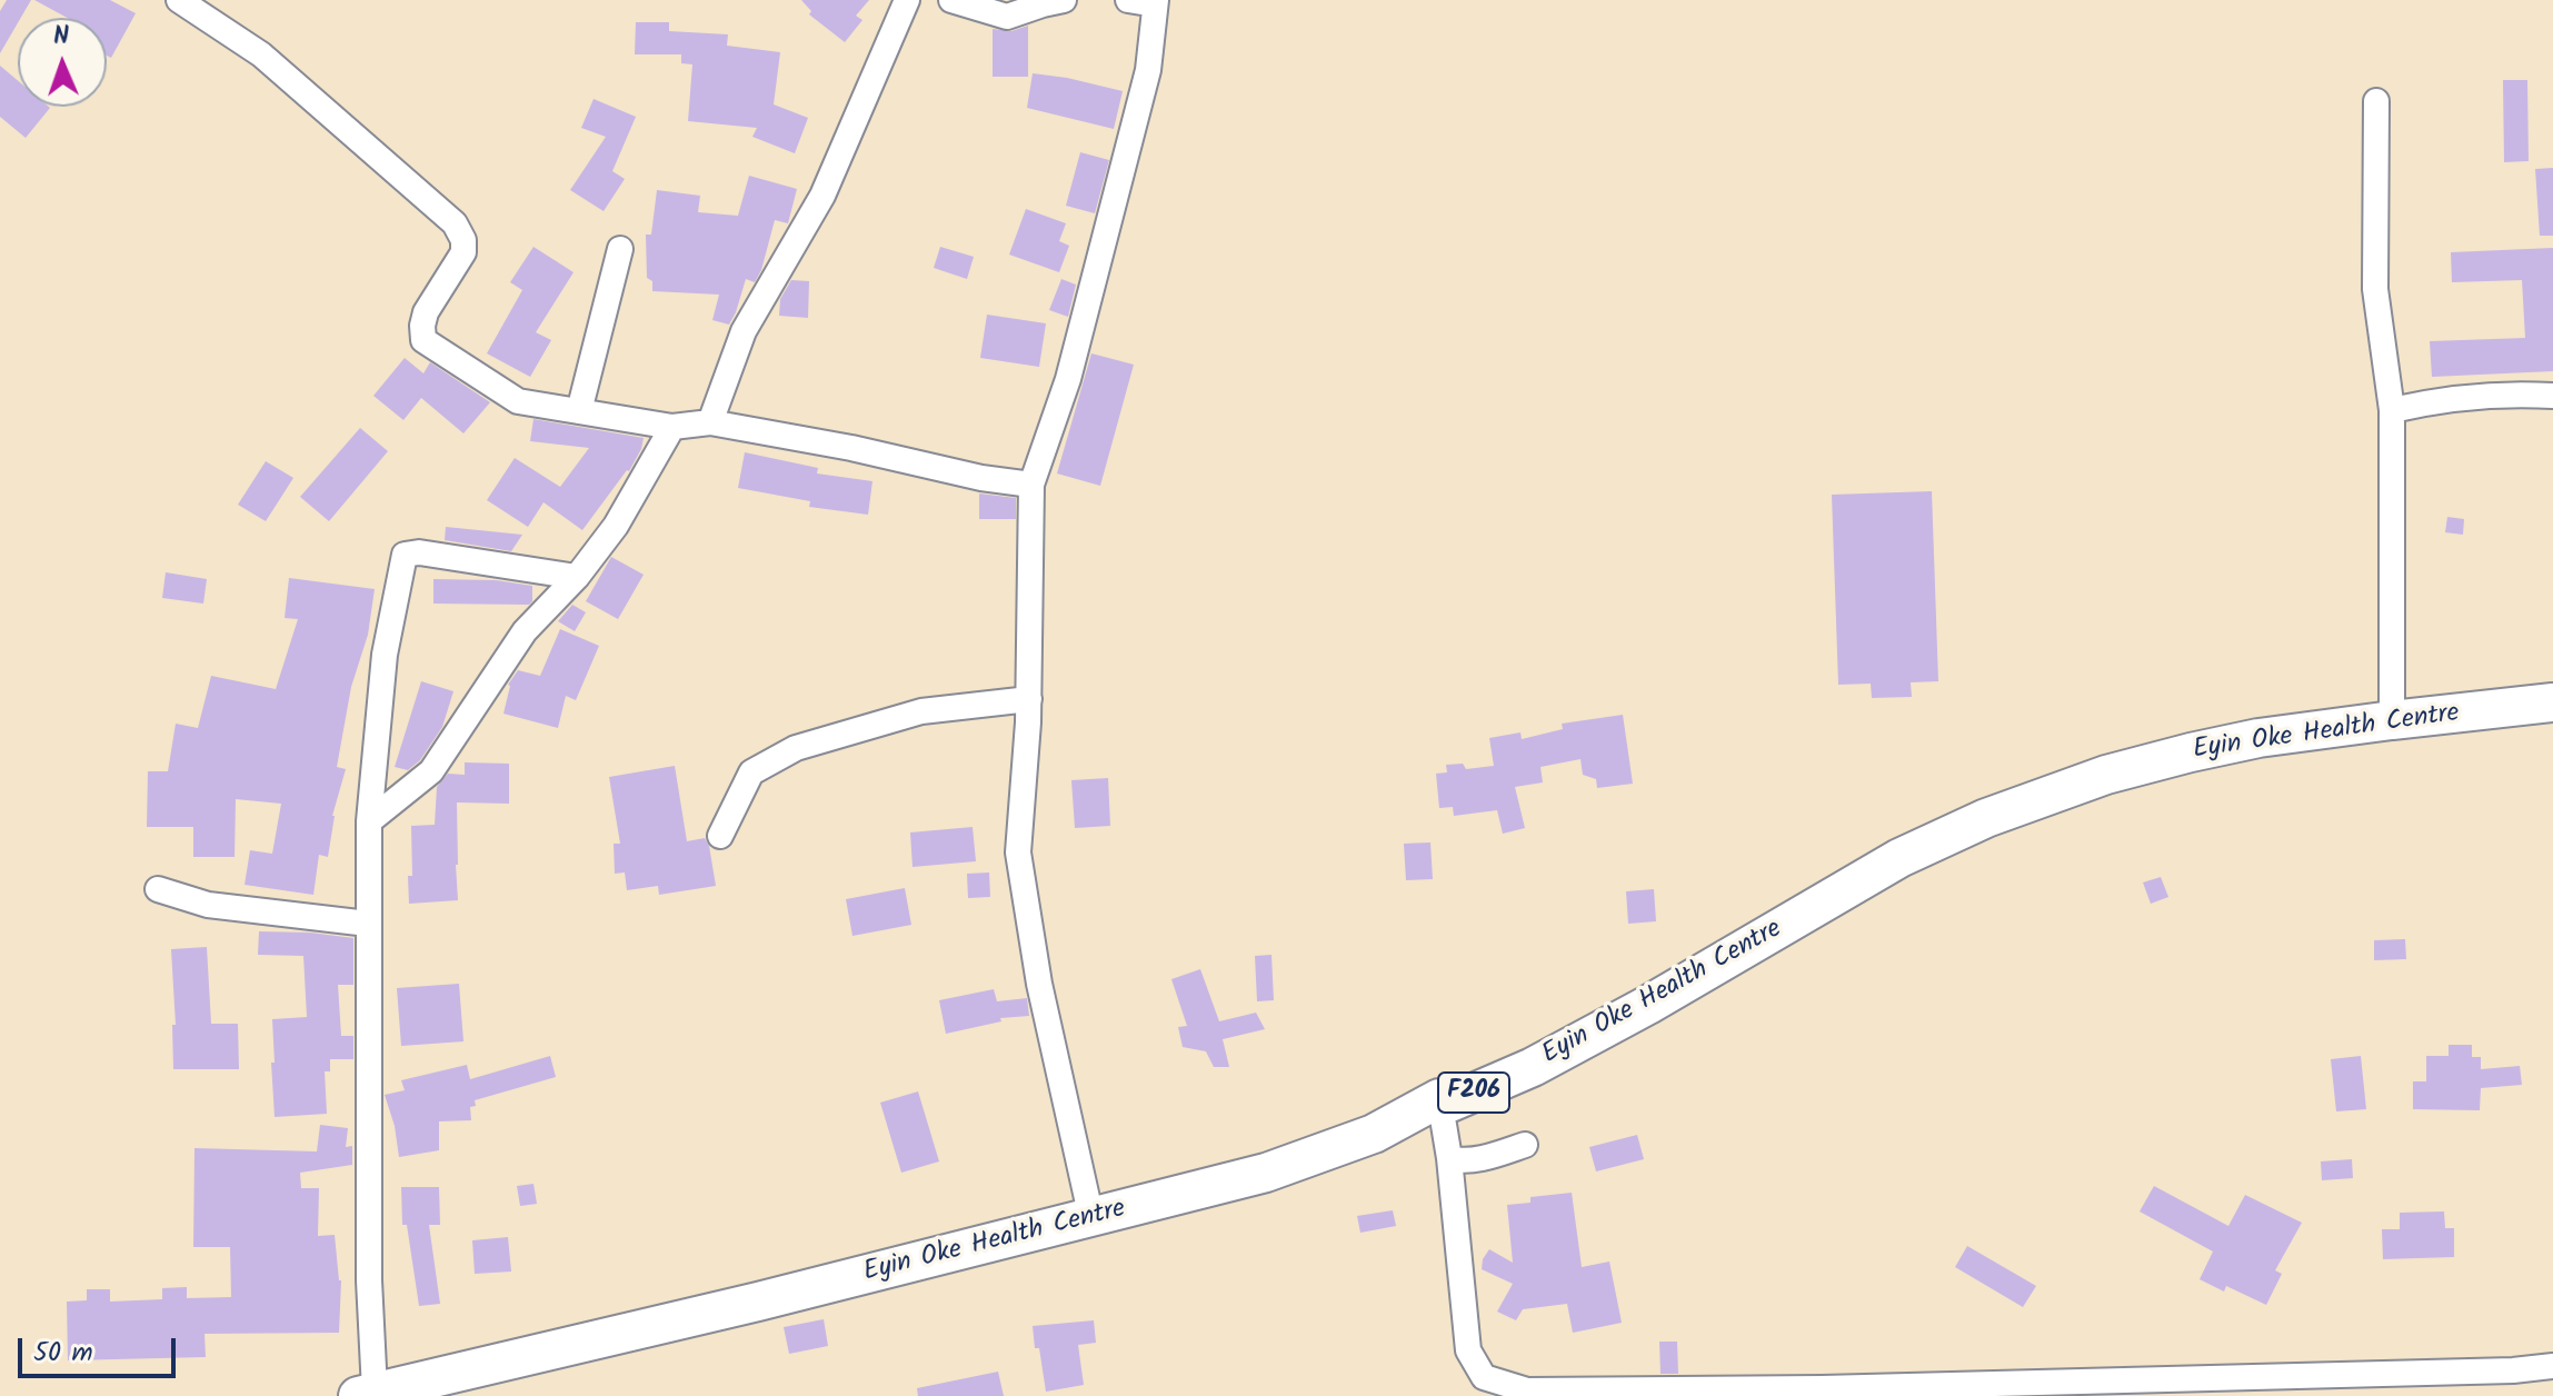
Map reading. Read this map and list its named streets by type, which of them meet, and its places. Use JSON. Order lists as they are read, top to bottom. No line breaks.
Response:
{"streets":{"main road":["Eyin Oke Health Centre","F206"]},"scale_bar":"50 m","north":"top"}
